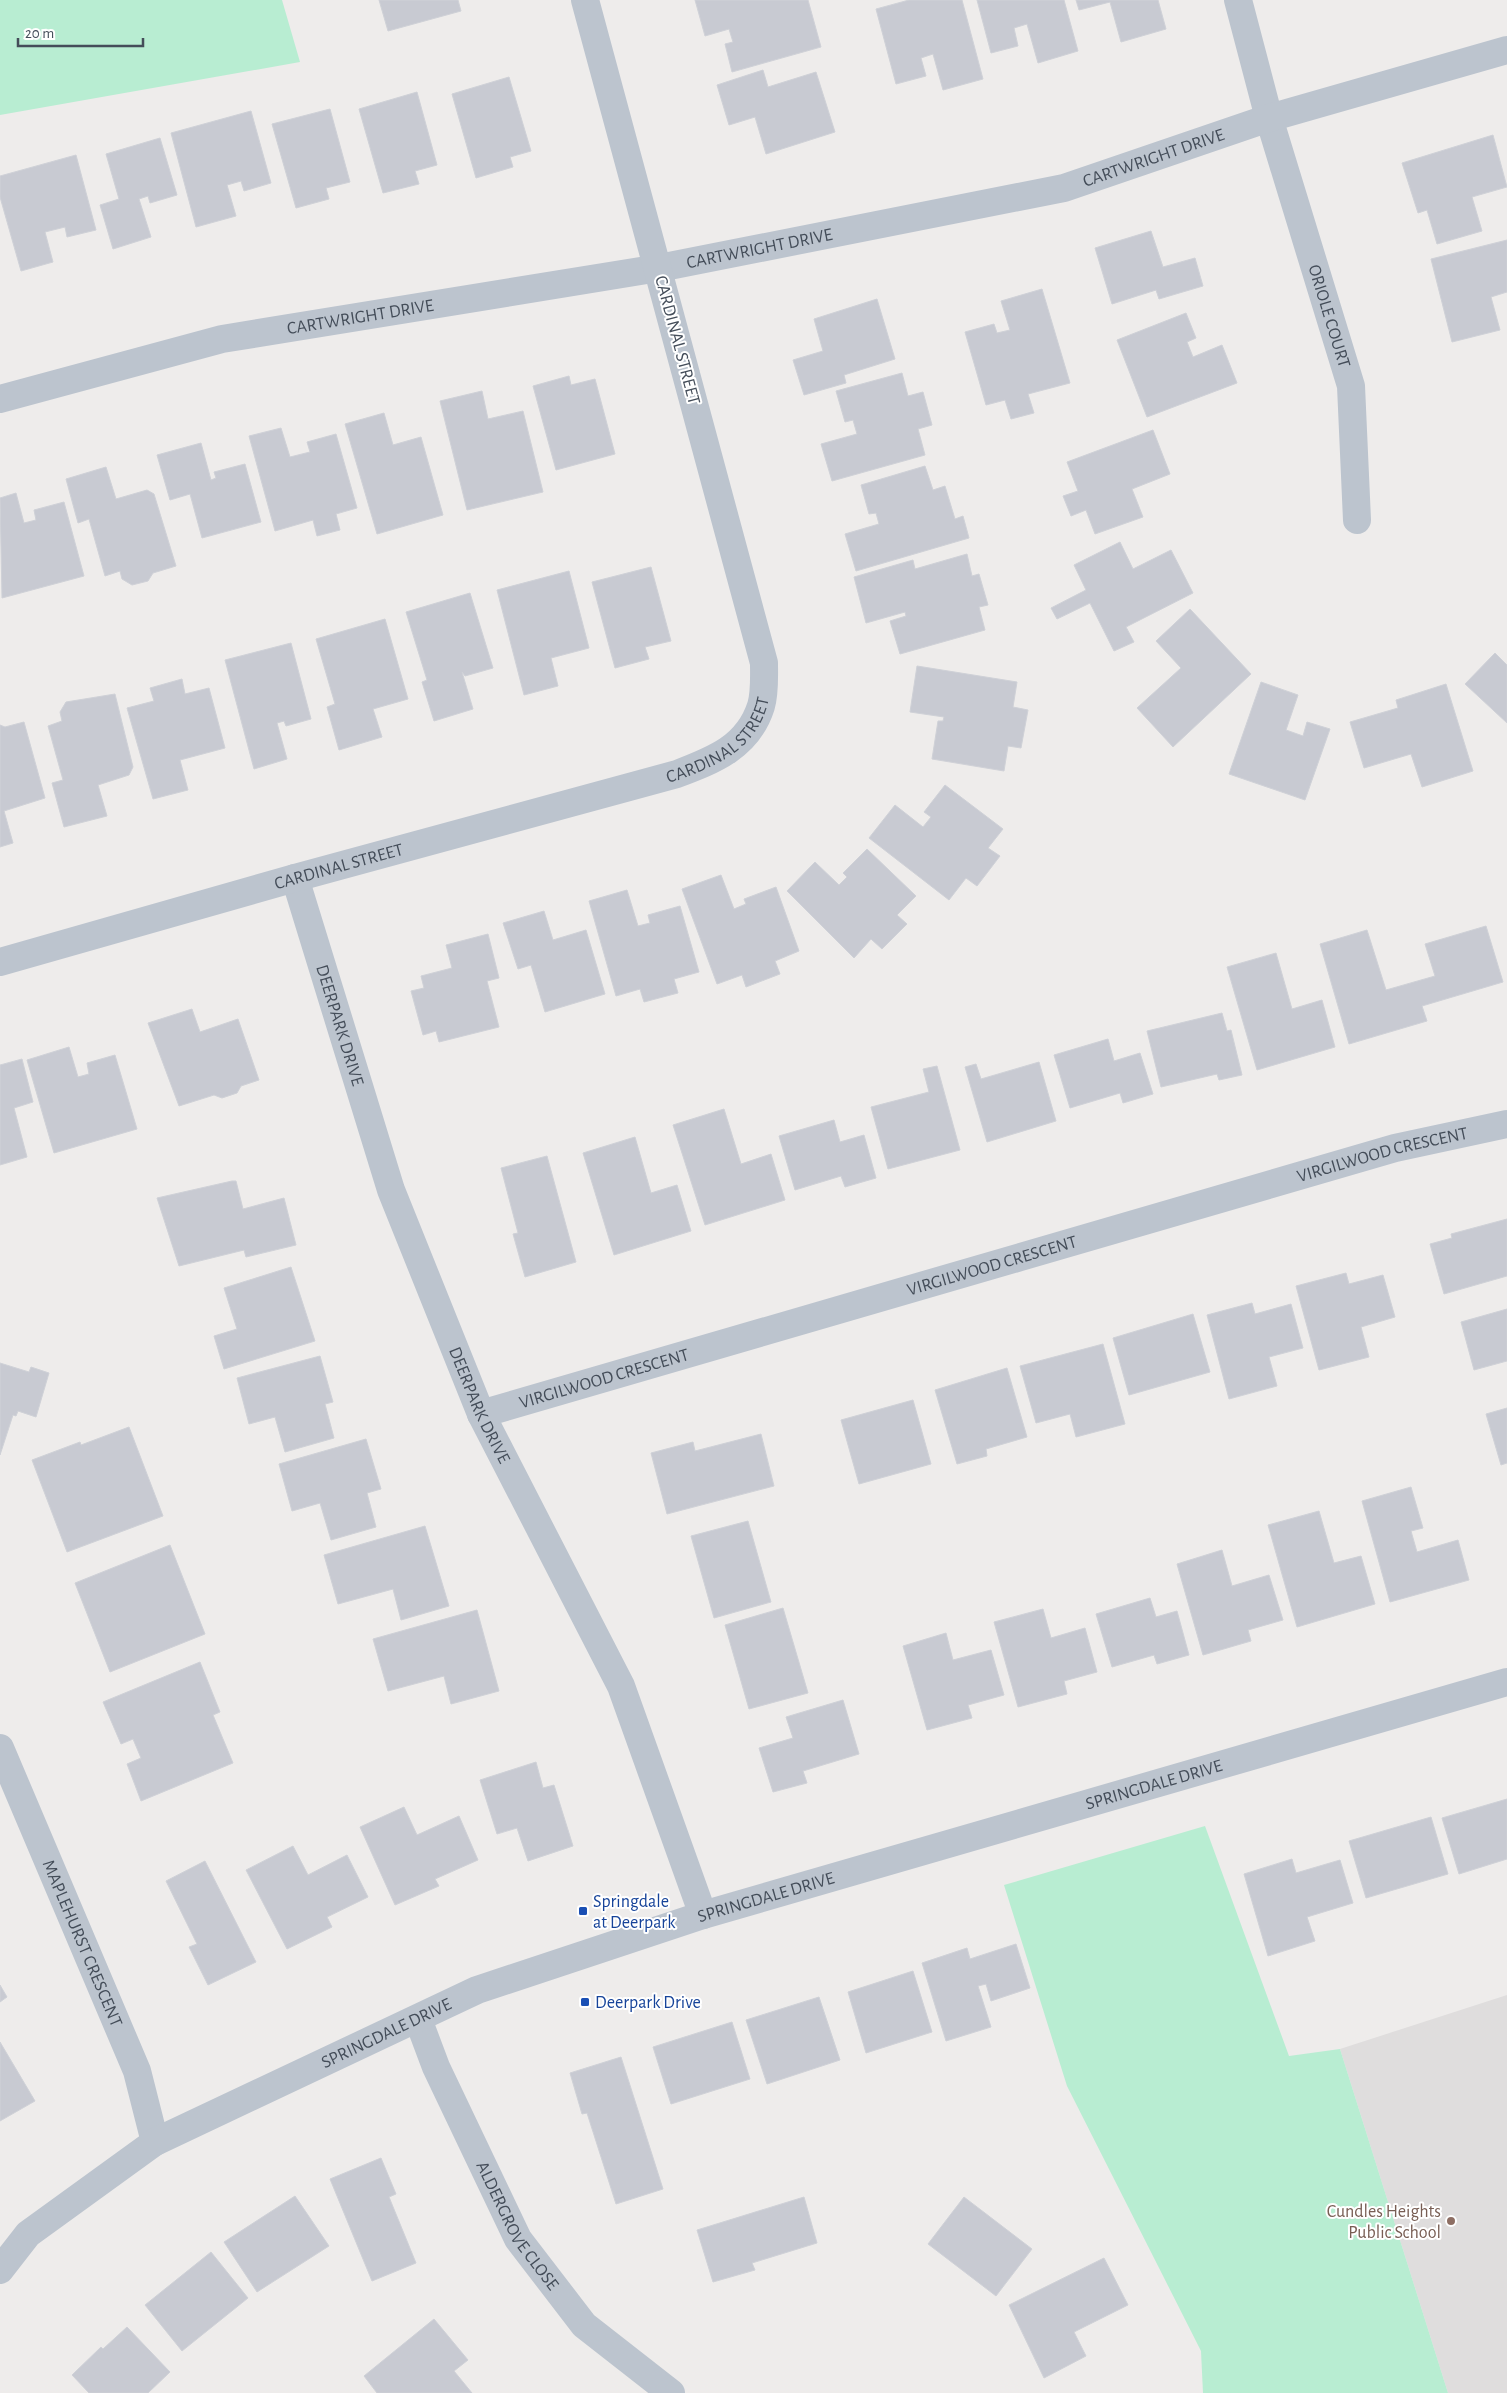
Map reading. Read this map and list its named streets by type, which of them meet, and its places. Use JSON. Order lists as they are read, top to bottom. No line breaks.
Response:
{"streets":{"street":["CARTWRIGHT DRIVE","ORIOLE COURT","CARDINAL STREET","DEERPARK DRIVE","VIRGILWOOD CRESCENT","SPRINGDALE DRIVE","MAPLEHURST CRESCENT","ALDERGROVE CLOSE"]},"crossings":[["CARTWRIGHT DRIVE","ORIOLE COURT"],["CARTWRIGHT DRIVE","CARDINAL STREET"],["CARDINAL STREET","DEERPARK DRIVE"],["DEERPARK DRIVE","VIRGILWOOD CRESCENT"],["DEERPARK DRIVE","SPRINGDALE DRIVE"],["SPRINGDALE DRIVE","MAPLEHURST CRESCENT"],["SPRINGDALE DRIVE","ALDERGROVE CLOSE"]],"places":{"transit":["Springdale at Deerpark","Deerpark Drive"],"other":["Cundles Heights Public School"]},"scale_bar":"20 m"}
